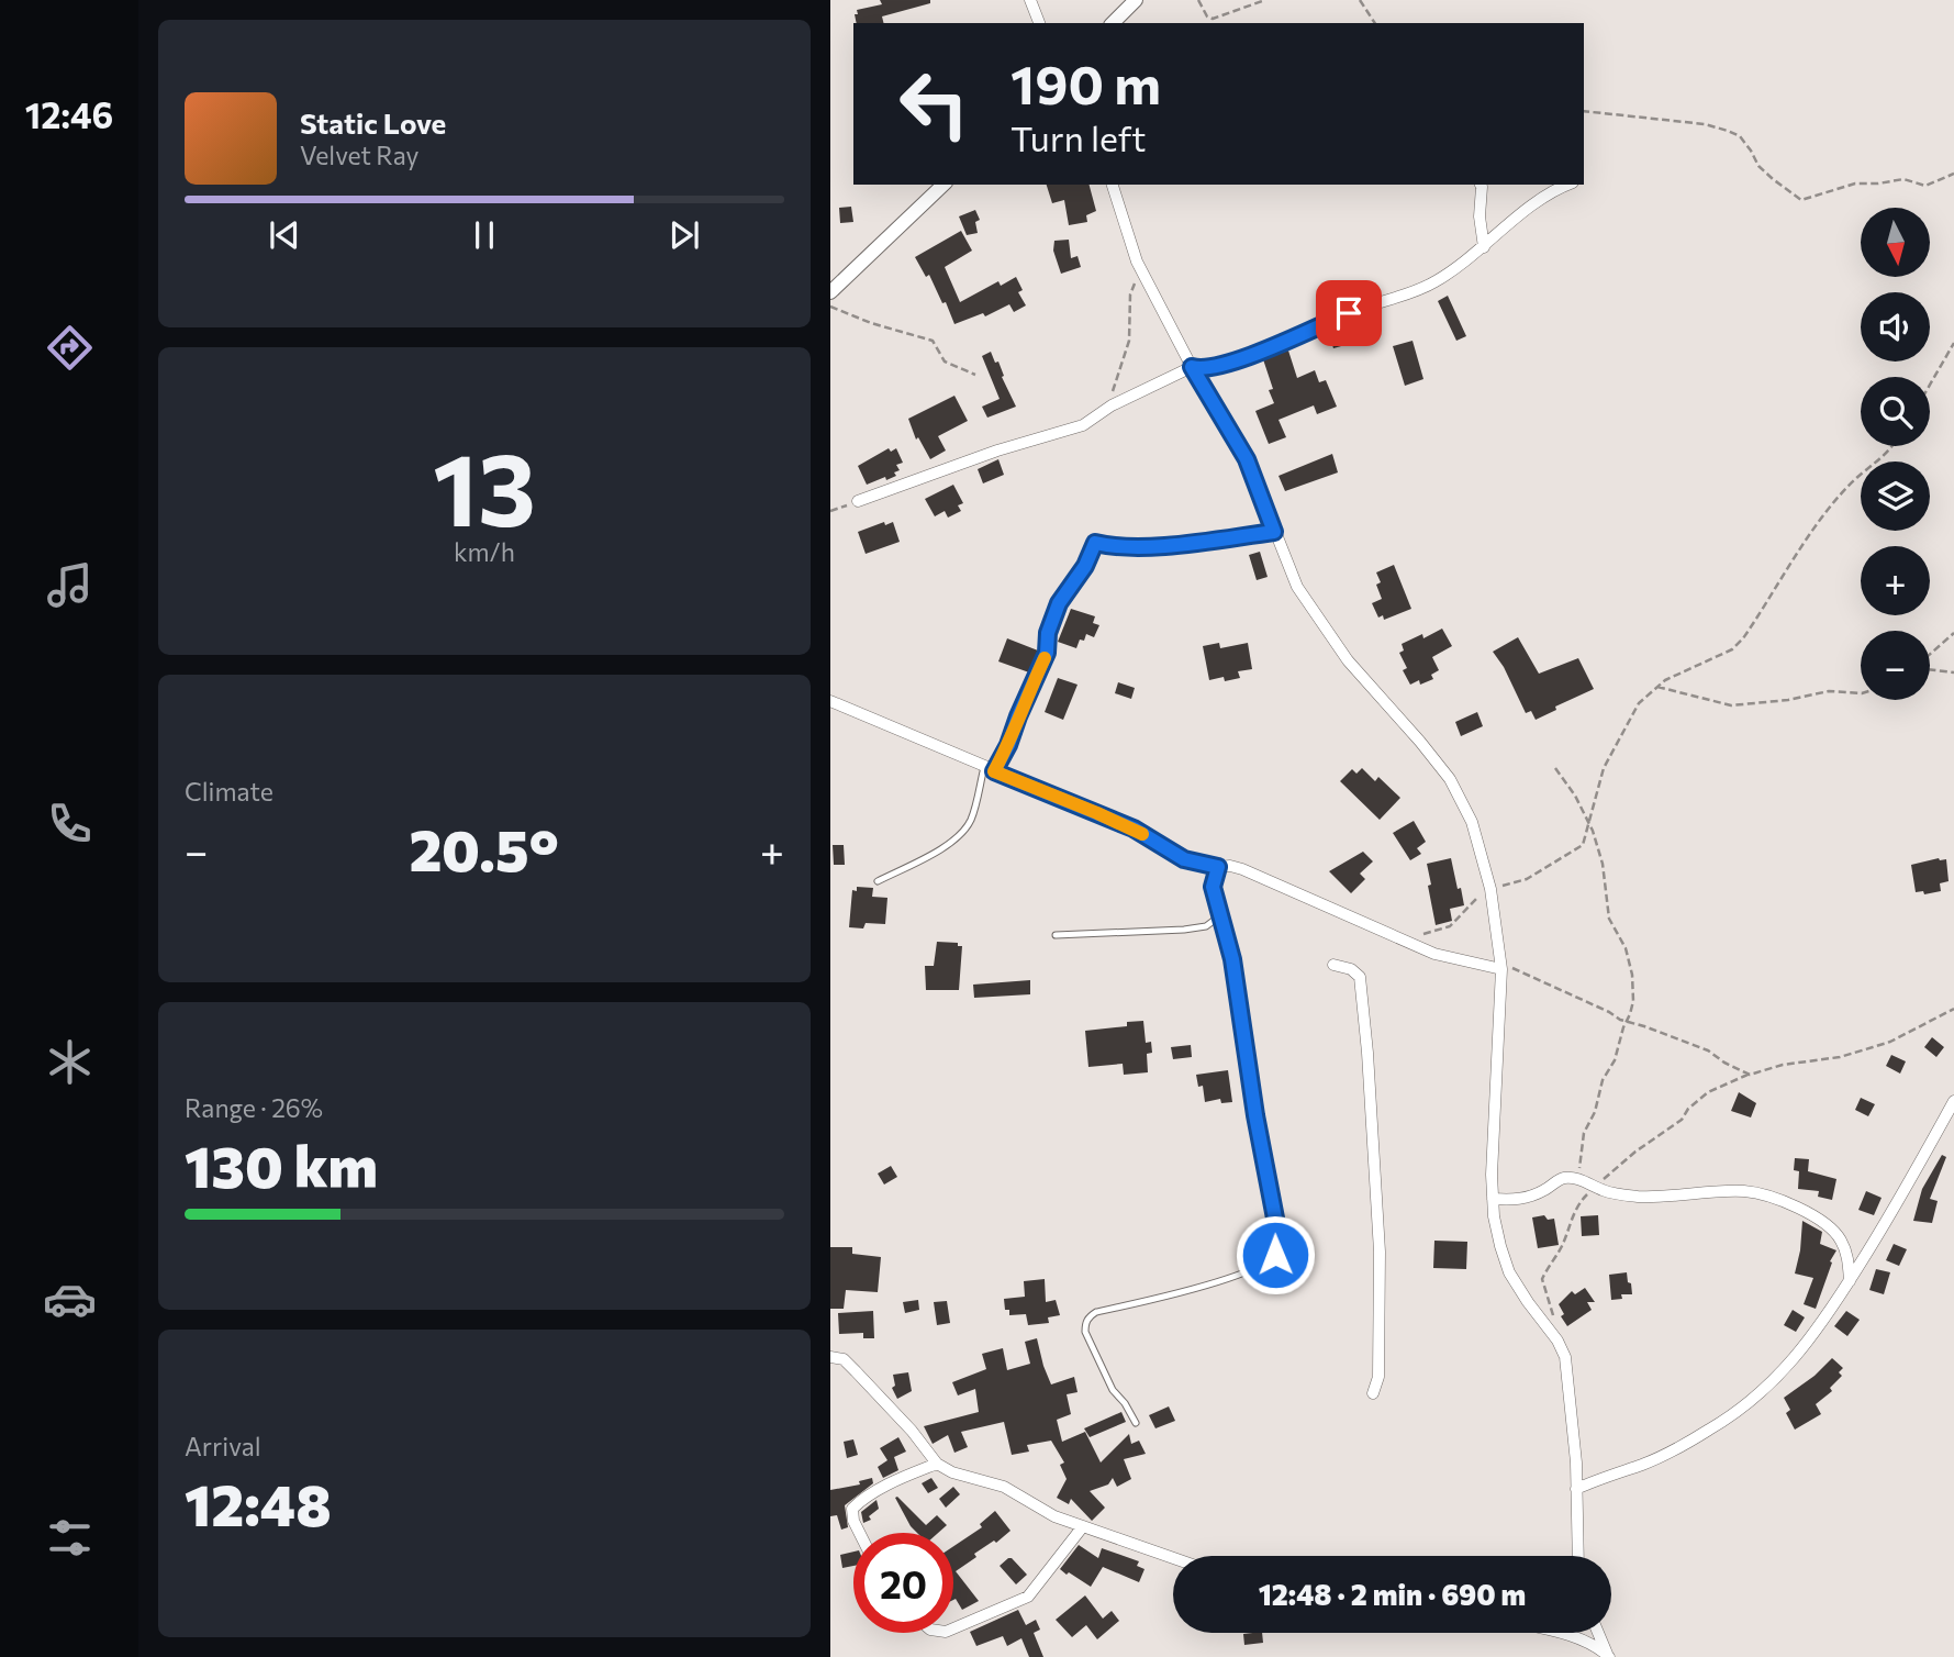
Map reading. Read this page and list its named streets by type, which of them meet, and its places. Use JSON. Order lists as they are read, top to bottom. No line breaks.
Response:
{"north":"bottom","page":{"tabs":"12:46","turn":["190 m","Turn left"],"song":["Static Love","Velvet Ray"],"map_buttons":["+","−"],"tile":[["13","km/h"],"Climate",["Range · 26%","130 km"],["Arrival","12:48"]],"heat":["−","20.5°","+"],"limit":"20","trip":"12:48 · 2 min · 690 m"}}
